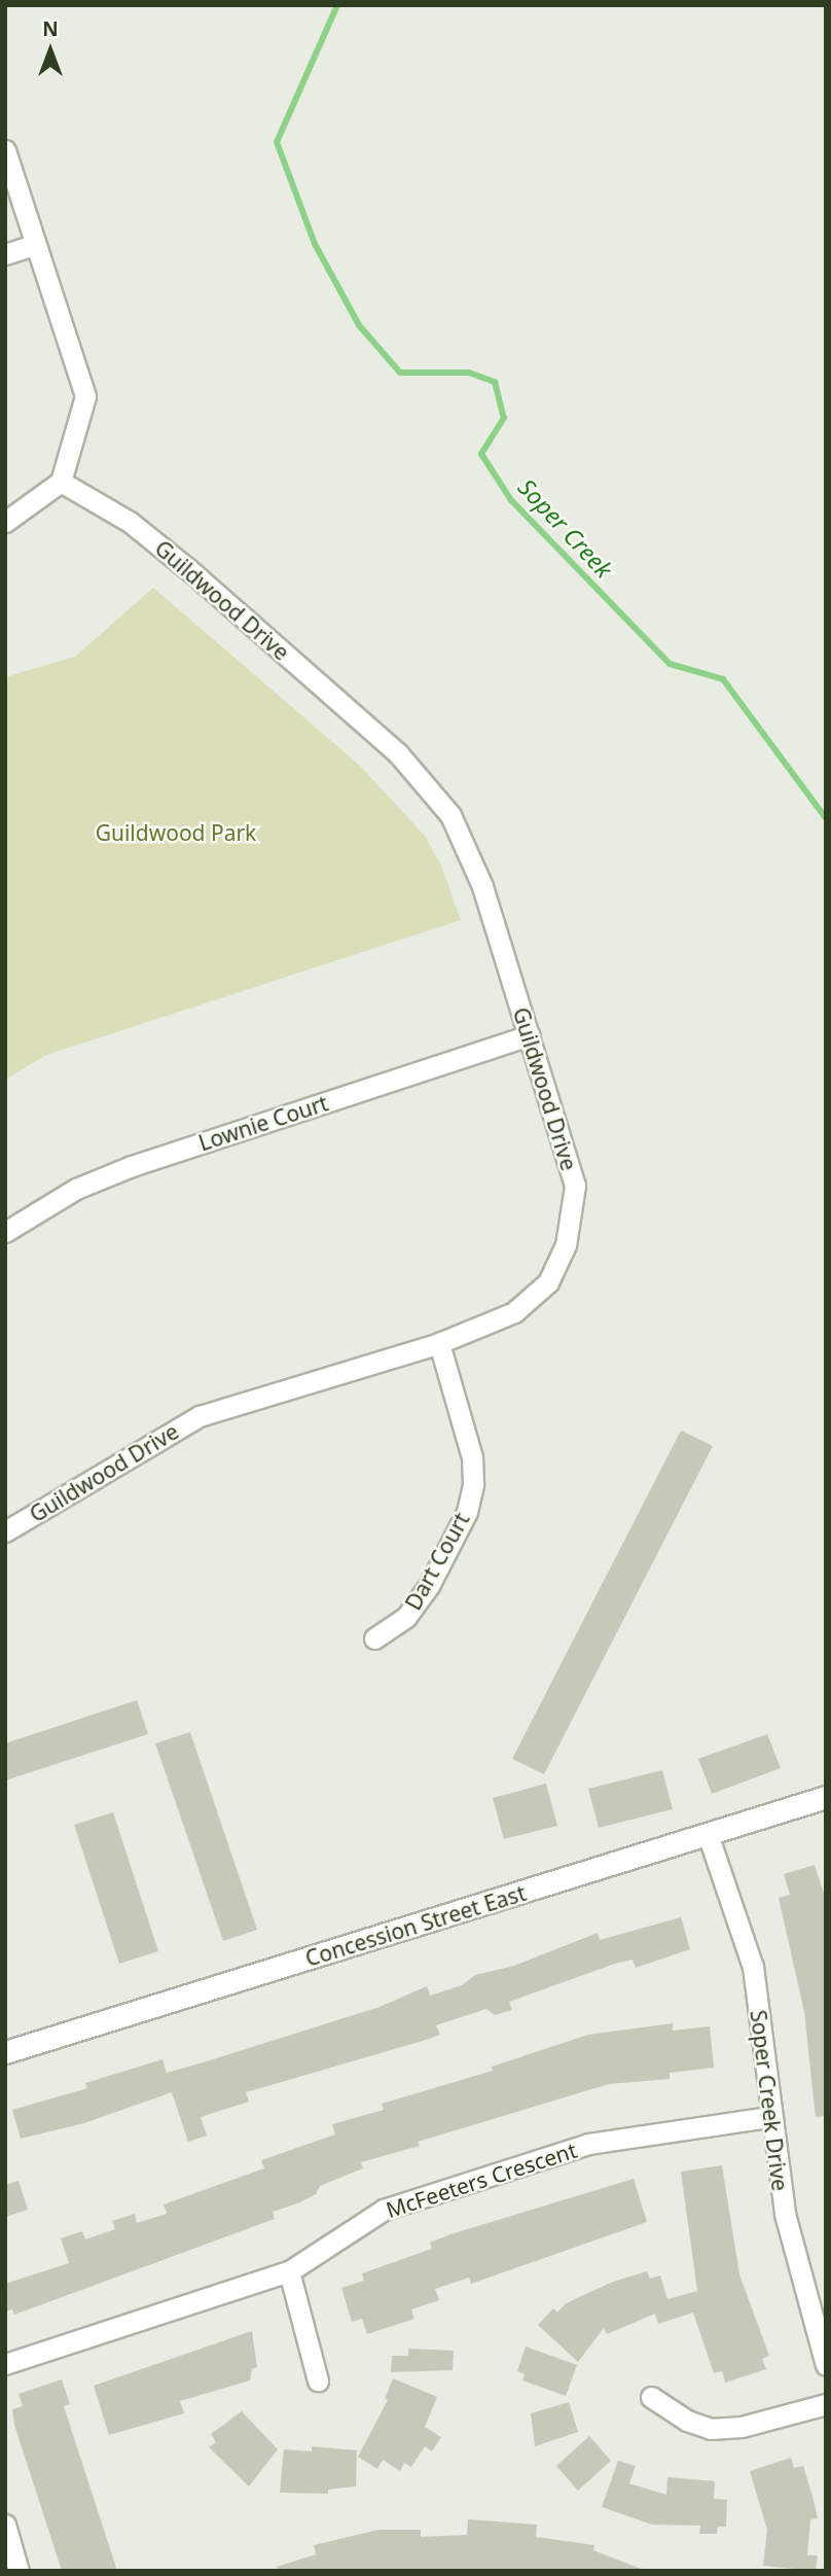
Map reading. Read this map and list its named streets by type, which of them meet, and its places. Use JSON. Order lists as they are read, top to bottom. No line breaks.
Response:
{"streets":{"street":["Guildwood Drive","Lownie Court","Dart Court","Concession Street East","Soper Creek Drive","McFeeters Crescent"]},"crossings":[["Guildwood Drive","Lownie Court"],["Guildwood Drive","Dart Court"],["Concession Street East","Soper Creek Drive"],["Soper Creek Drive","McFeeters Crescent"]],"water":["Soper Creek"],"parks":["Guildwood Park"],"north":"top"}
